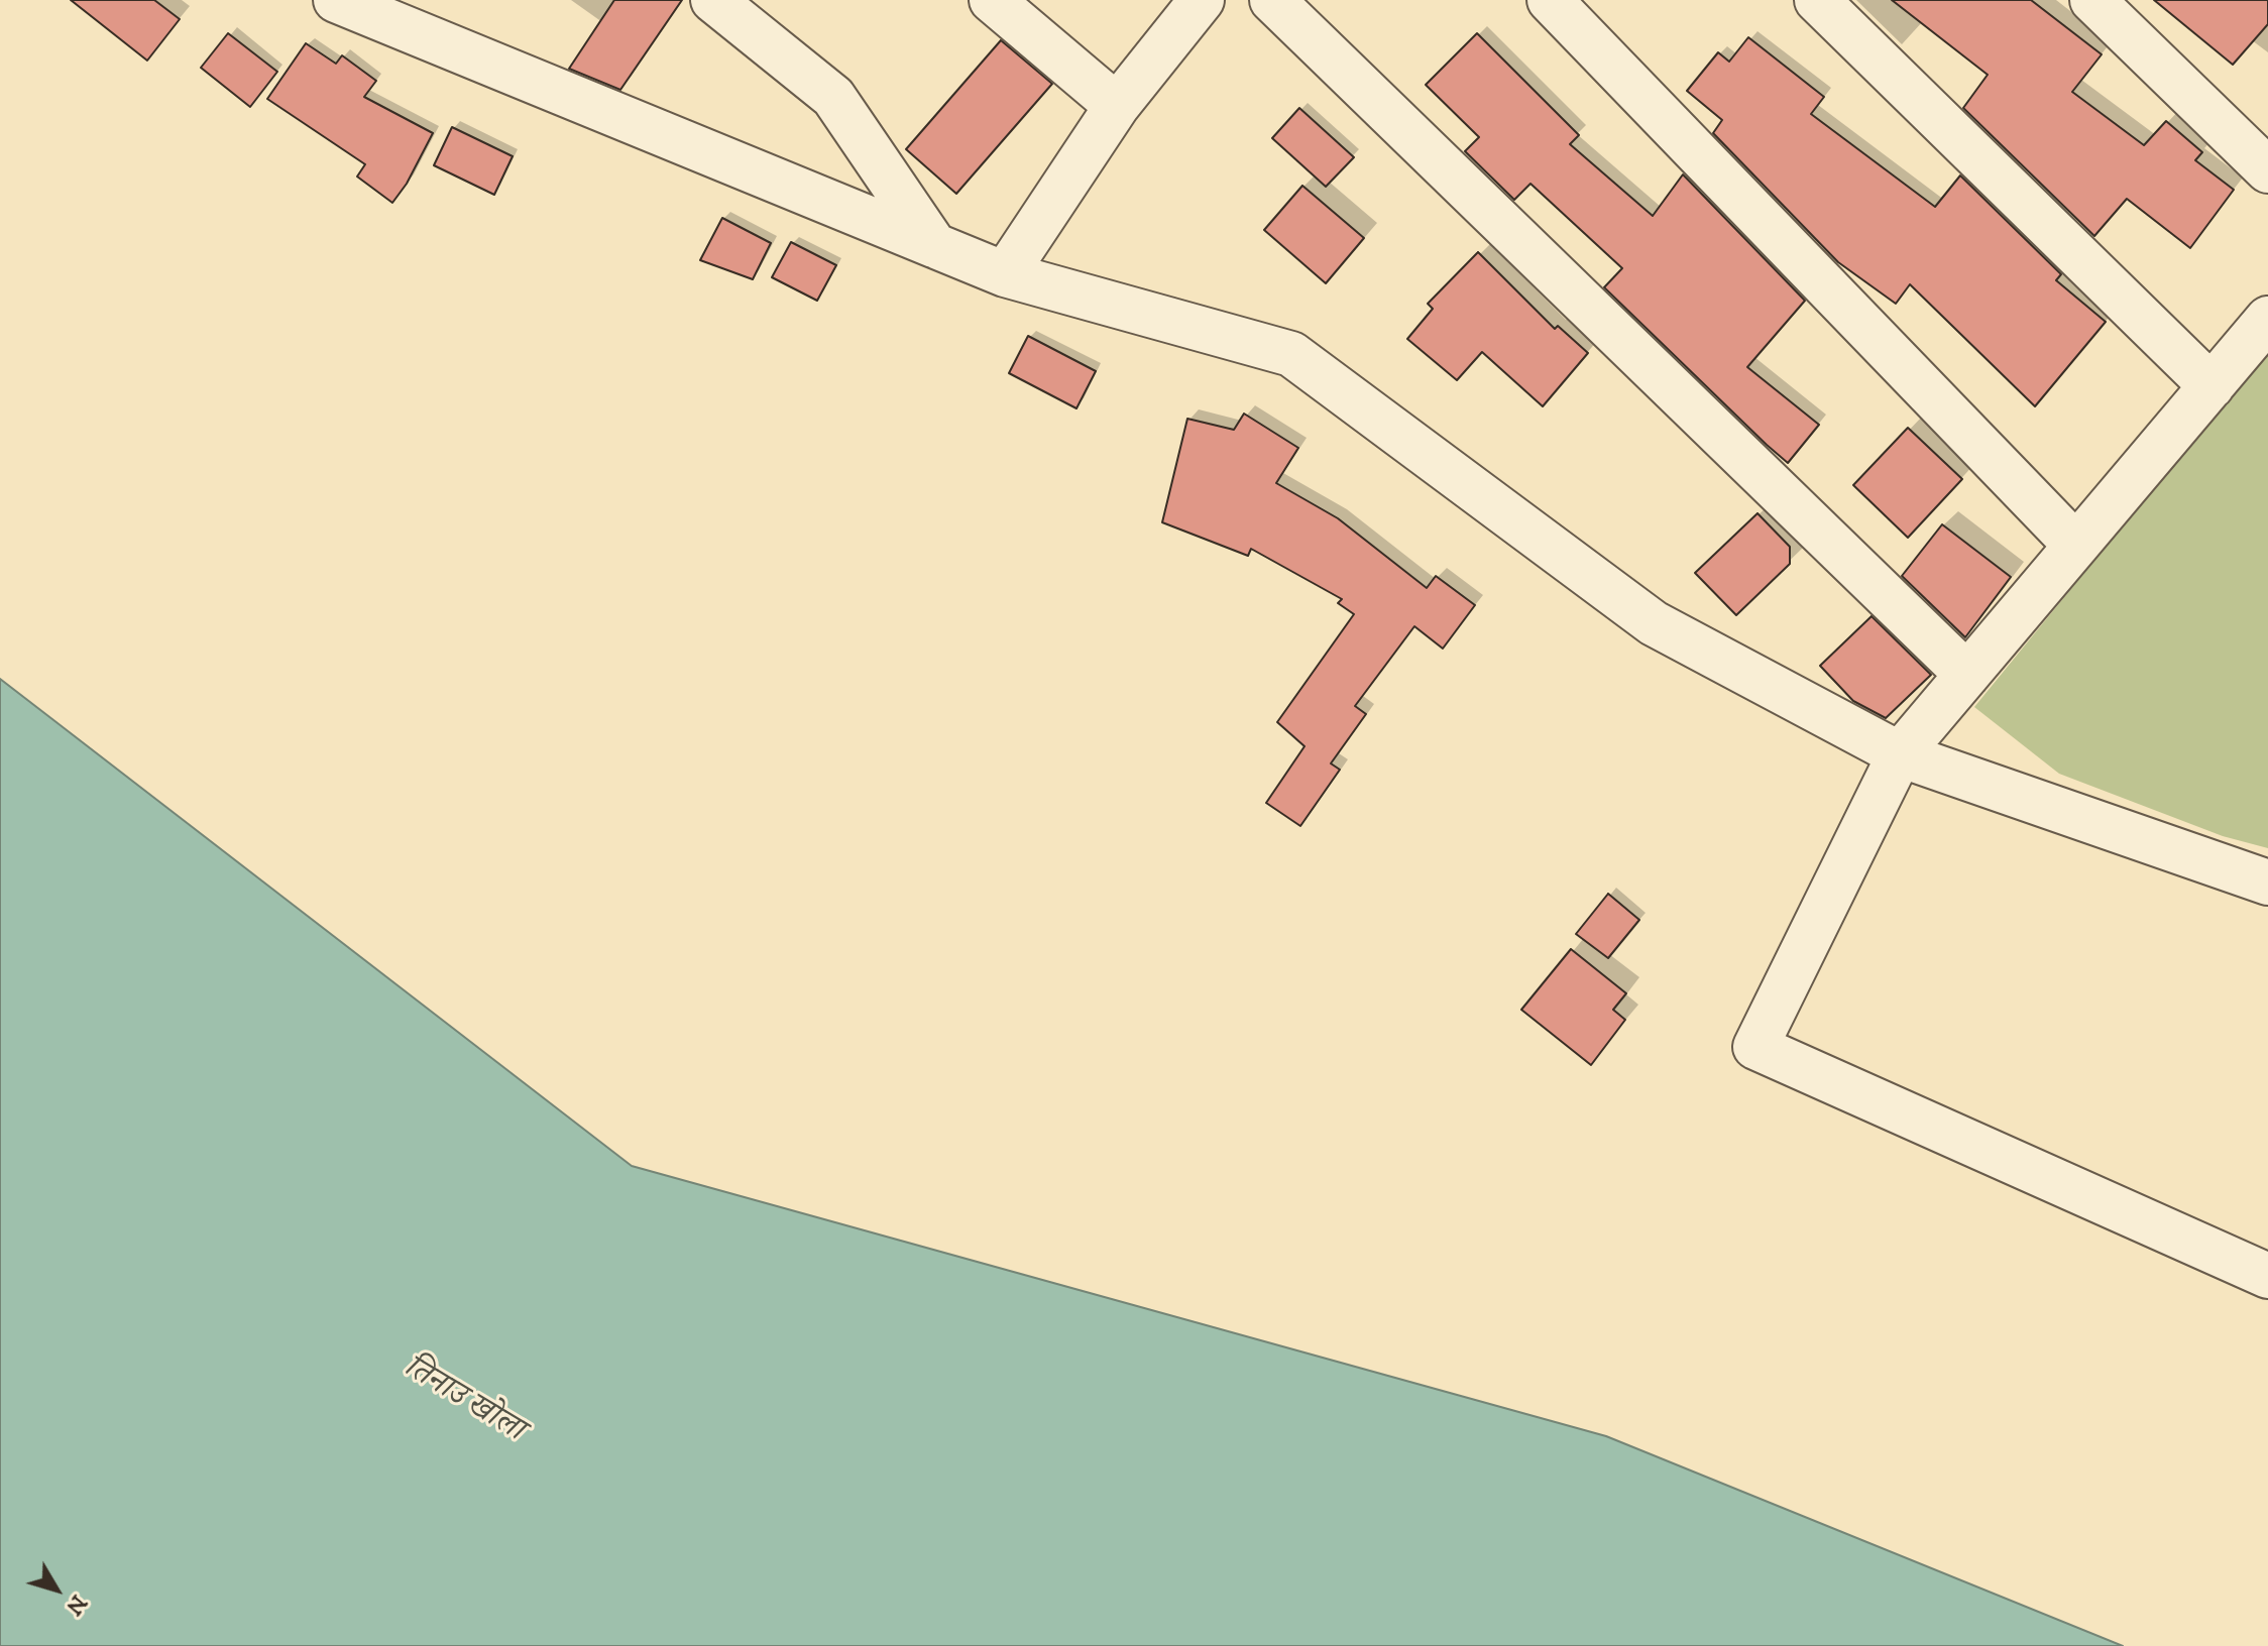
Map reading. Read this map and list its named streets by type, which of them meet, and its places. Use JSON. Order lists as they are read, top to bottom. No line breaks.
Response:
{"water":["तिनाउ खोला"],"north":"bottom right"}
